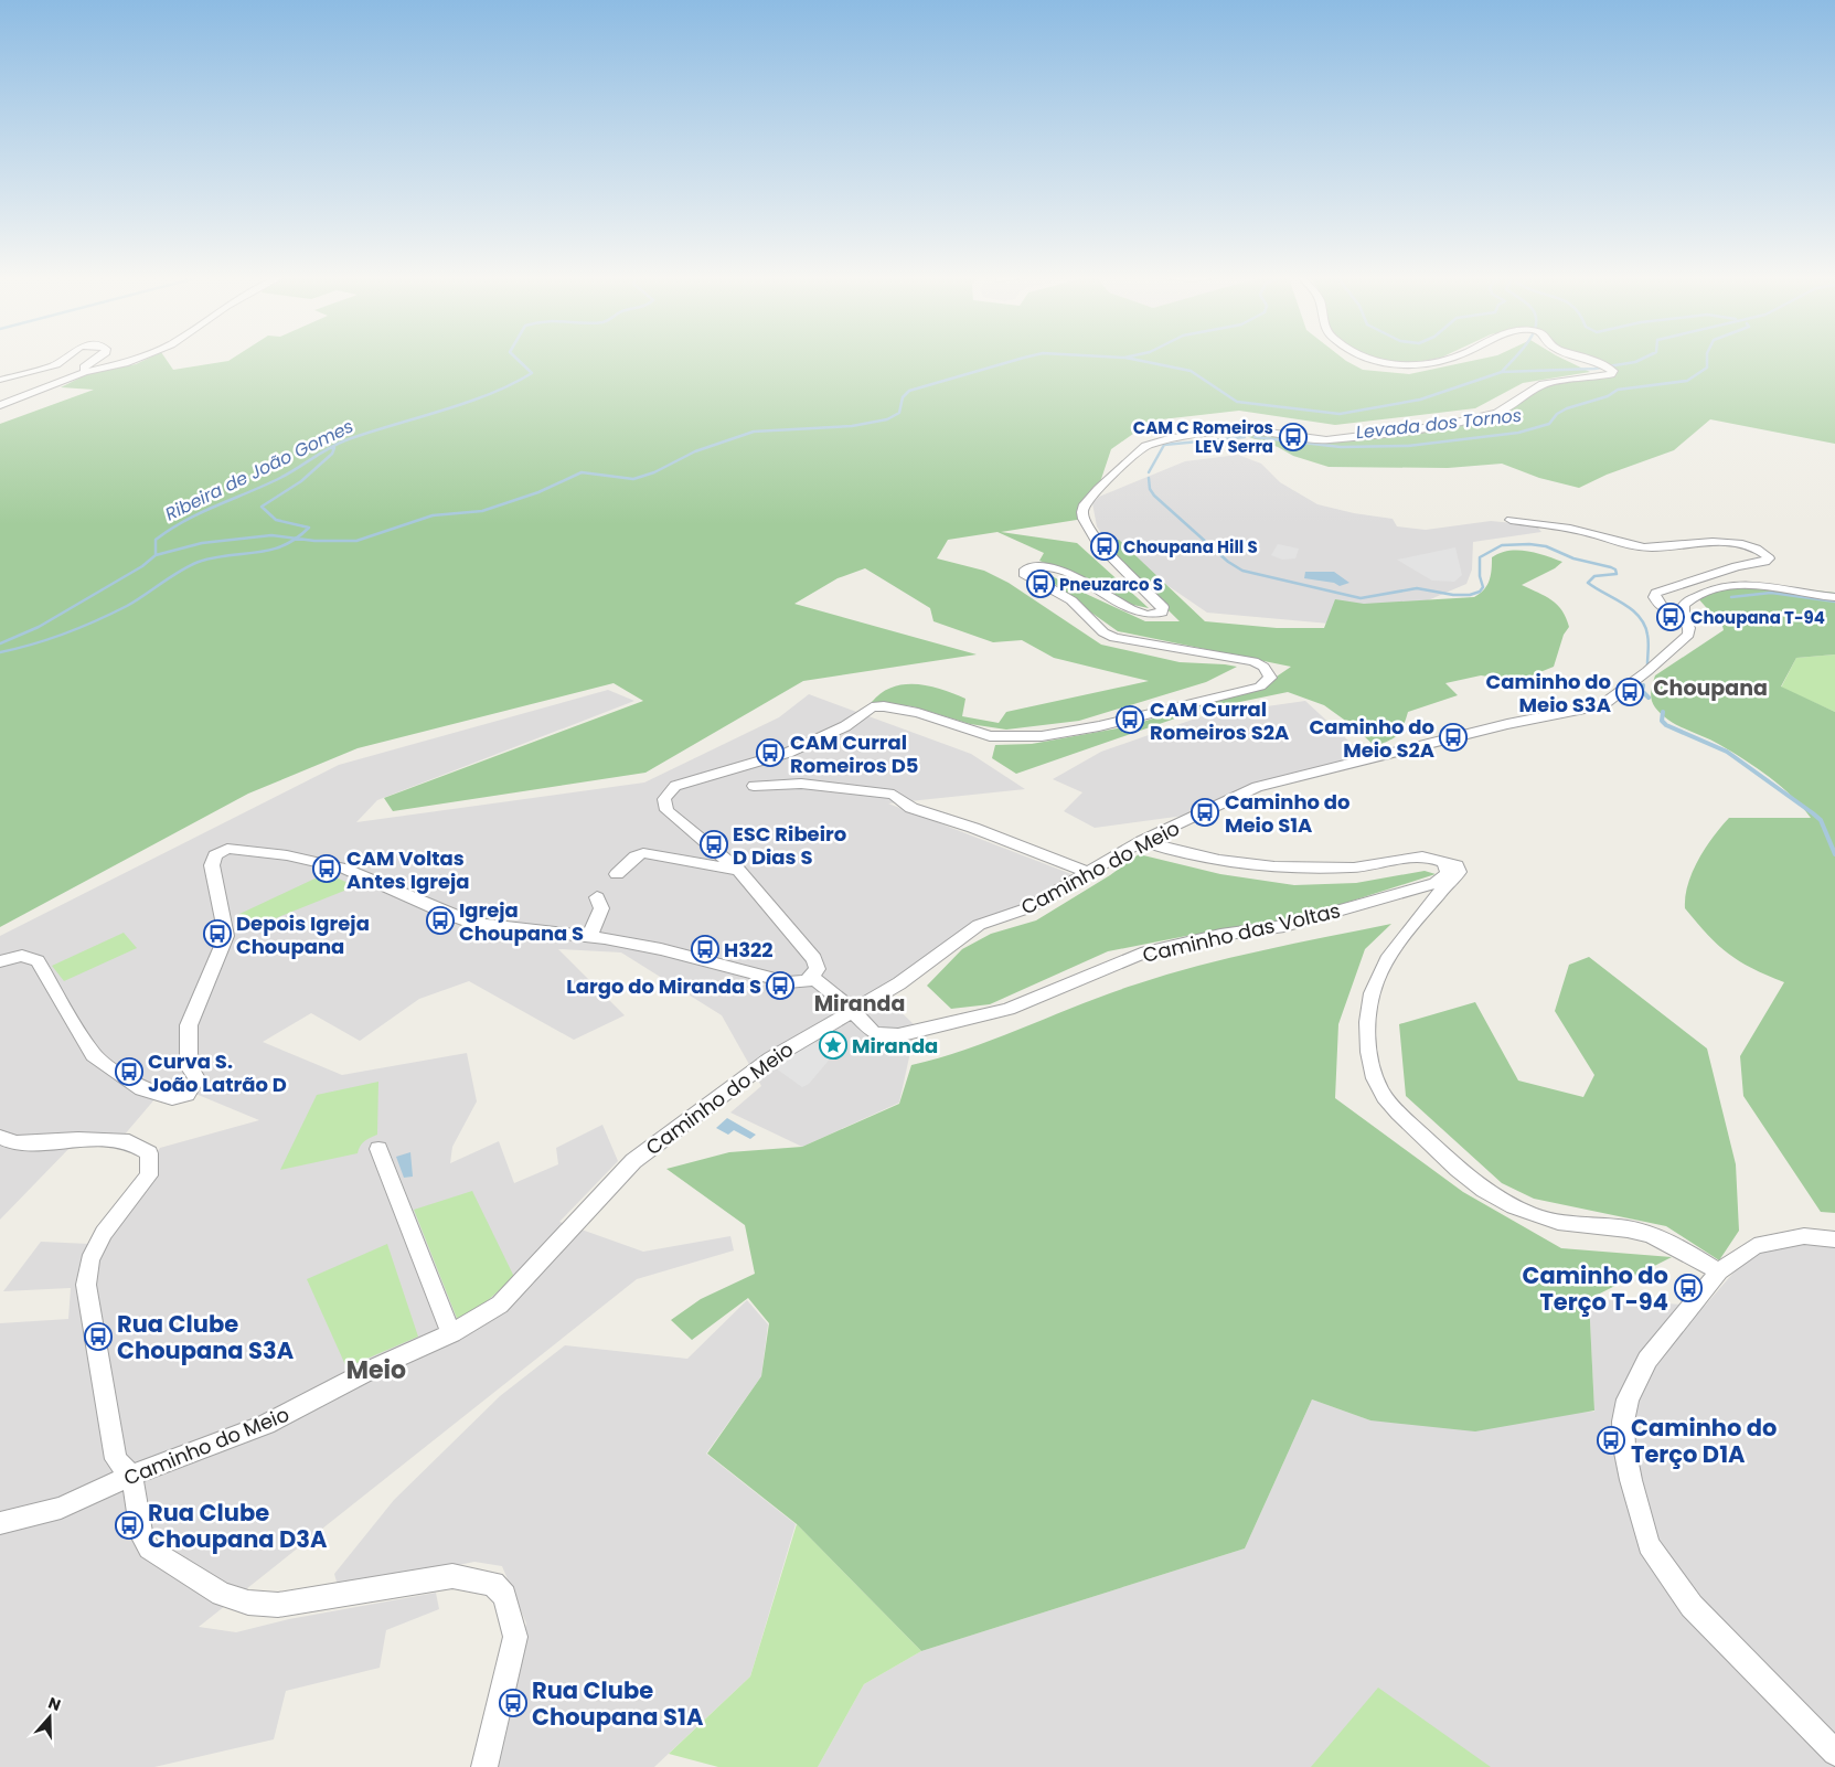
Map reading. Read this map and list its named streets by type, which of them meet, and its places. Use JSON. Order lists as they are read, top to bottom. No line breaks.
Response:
{"streets":{"street":["Caminho do Meio","Caminho das Voltas"]},"crossings":[["Caminho do Meio","Caminho das Voltas"]],"districts":["Choupana","Miranda","Meio"],"water":["Levada dos Tornos","Ribeira de João Gomes"],"places":{"bus stop":["CAM C Romeiros LEV Serra","Choupana Hill S","Pneuzarco S","Choupana T-94","Caminho do Meio S3A","CAM Curral Romeiros S2A","Caminho do Meio S2A","CAM Curral Romeiros D5","Caminho do Meio S1A","ESC Ribeiro D Dias S","CAM Voltas Antes Igreja","Igreja Choupana S","Depois Igreja Choupana","H322","Largo do Miranda S","Curva S. João Latrão D","Caminho do Terço T-94","Rua Clube Choupana S3A","Caminho do Terço D1A","Rua Clube Choupana D3A","Rua Clube Choupana S1A"],"place":["Miranda"]},"north":"top"}
